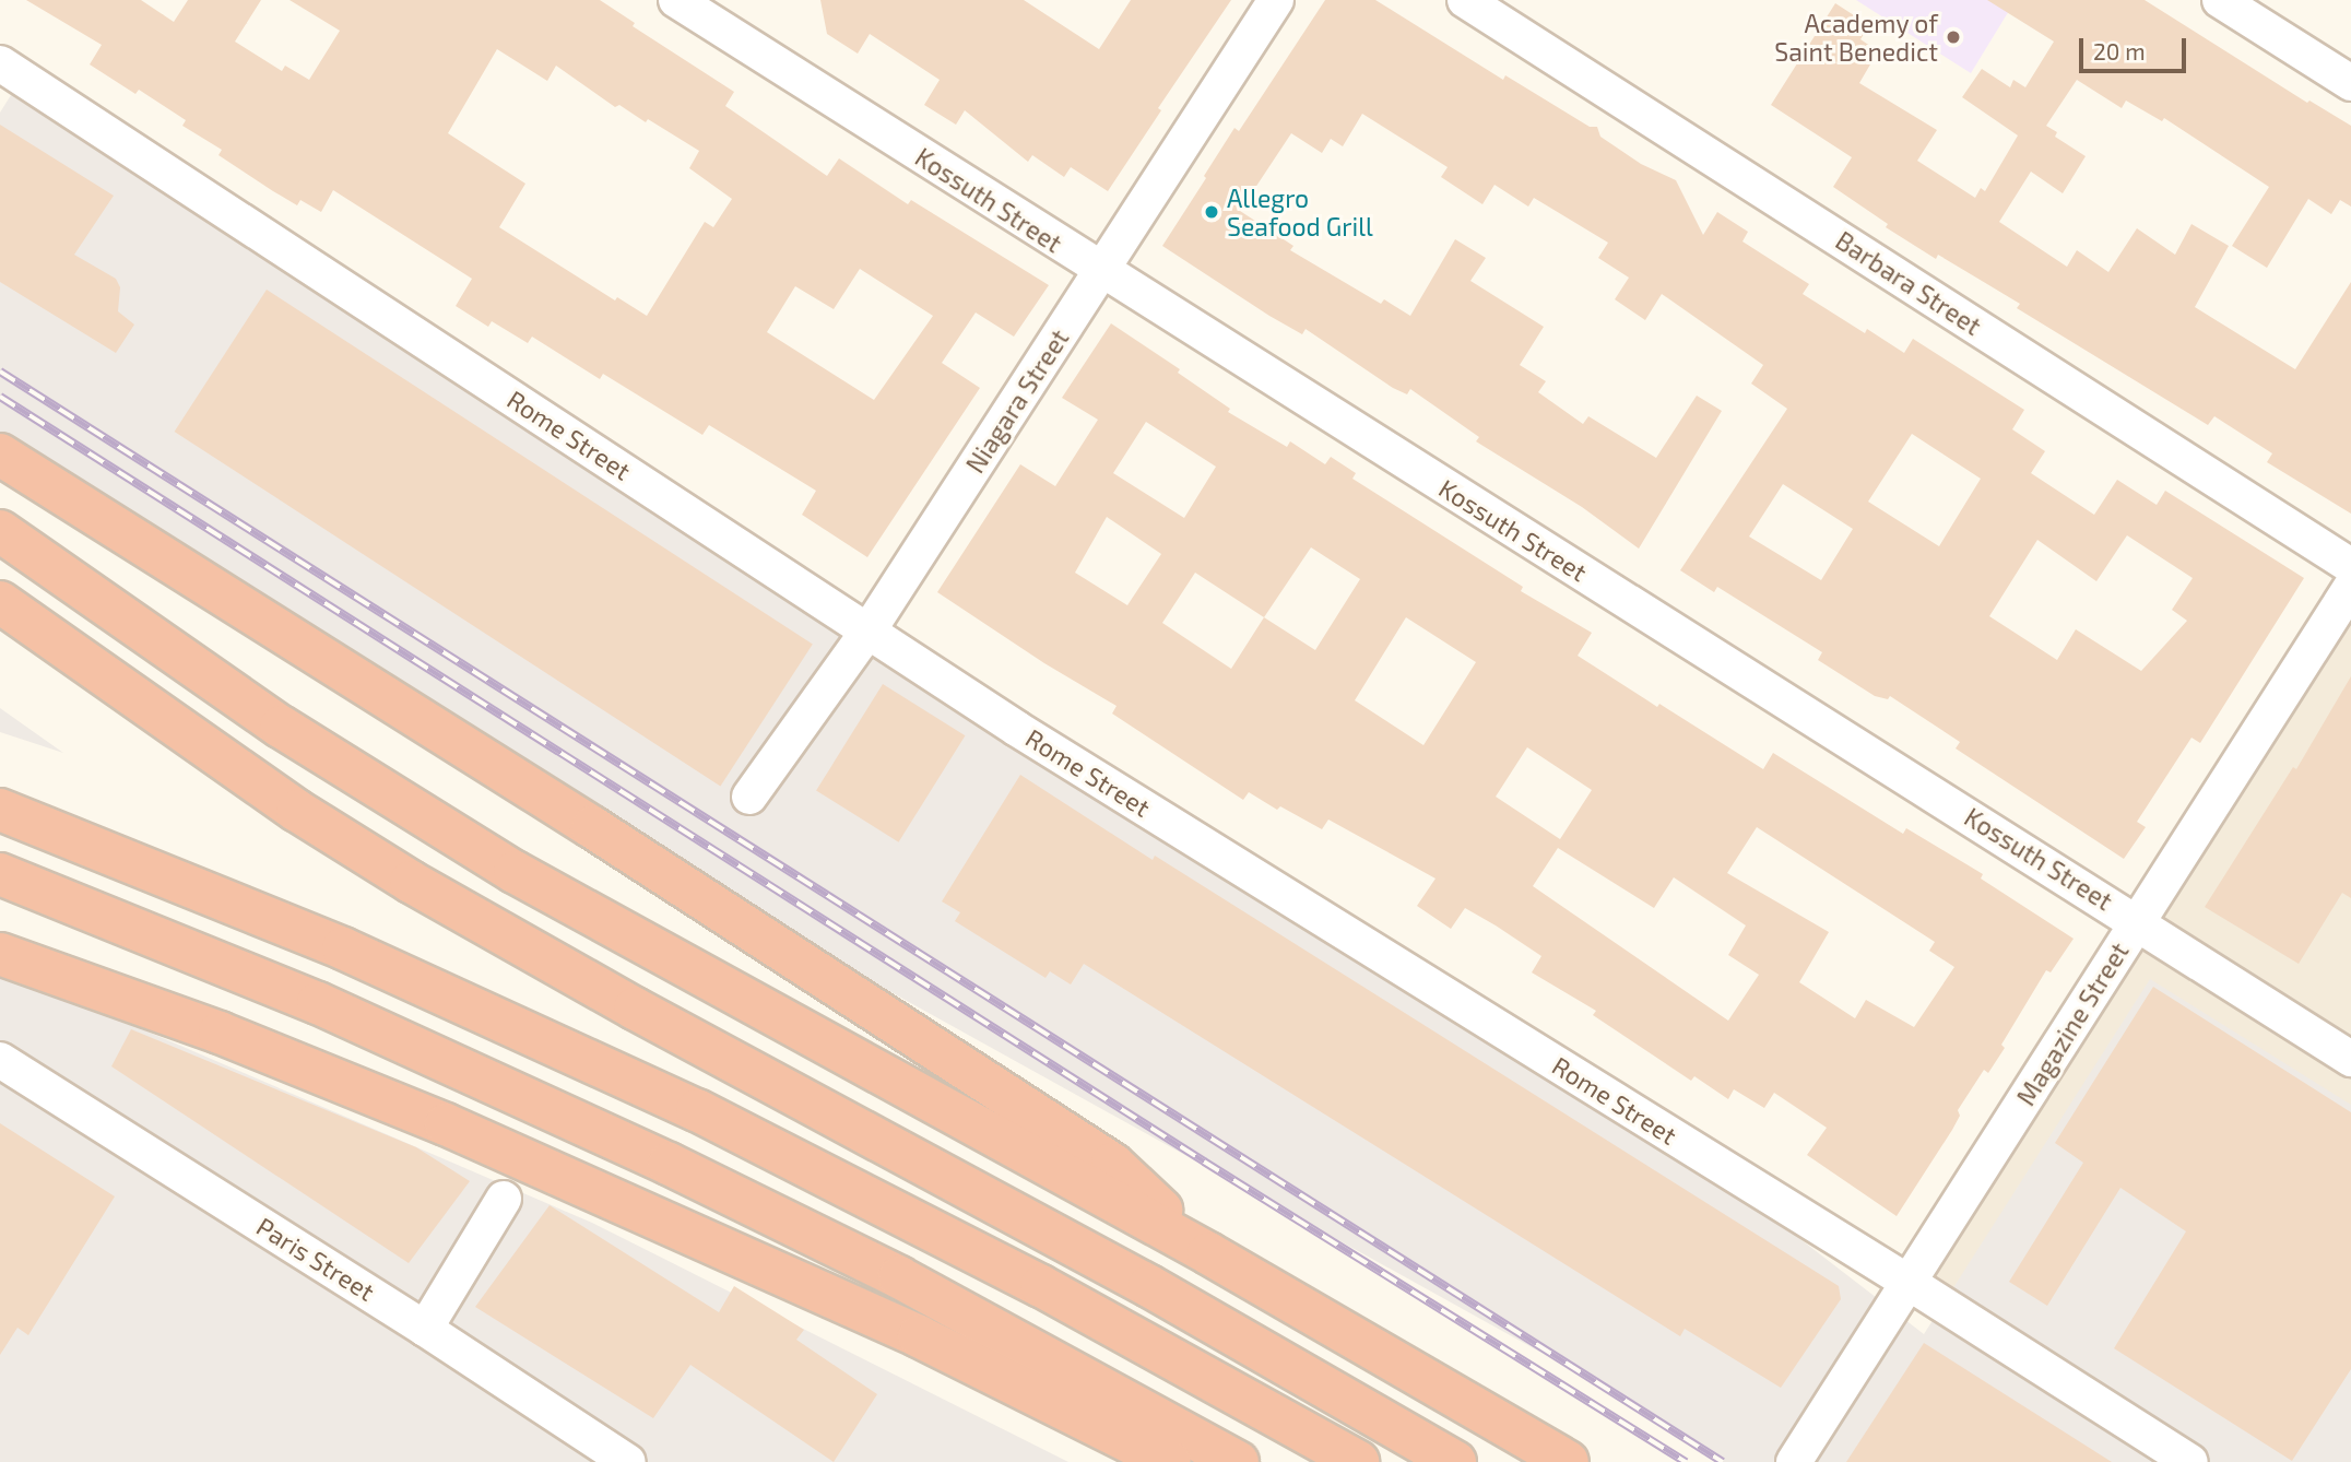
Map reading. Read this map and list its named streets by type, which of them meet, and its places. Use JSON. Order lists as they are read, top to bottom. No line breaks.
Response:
{"streets":{"street":["Kossuth Street","Barbara Street","Niagara Street","Rome Street","Magazine Street","Paris Street"]},"crossings":[["Kossuth Street","Niagara Street"],["Kossuth Street","Magazine Street"],["Niagara Street","Rome Street"],["Rome Street","Magazine Street"]],"places":["Academy of Saint Benedict","Allegro Seafood Grill"],"scale_bar":"20 m"}
